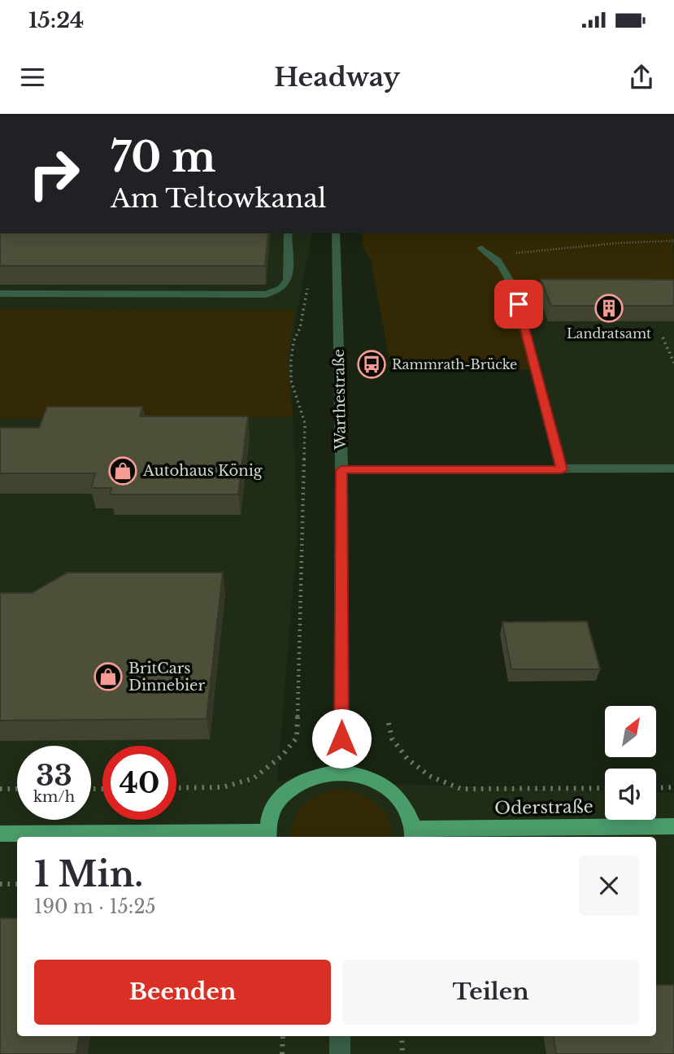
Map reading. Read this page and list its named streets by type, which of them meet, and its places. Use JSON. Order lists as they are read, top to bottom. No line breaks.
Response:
{"streets":{"main road":["Oderstraße"],"street":["Warthestraße"]},"places":{"building":["Landratsamt"],"bus stop":["Rammrath-Brücke"],"shop":["Autohaus König","BritCars Dinnebier"]},"north":"top right","page":{"status":"15:24","header":"Headway","turn":["70 m","Am Teltowkanal"],"speed":"33 km/h","limit":"40","heading":["1 Min.","190 m · 15:25"],"buttons":["Beenden","Teilen"]}}
